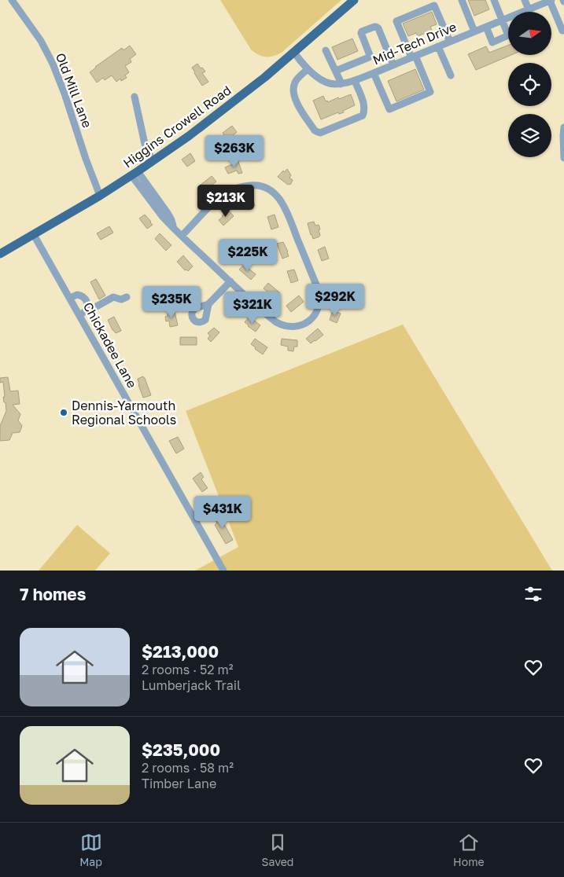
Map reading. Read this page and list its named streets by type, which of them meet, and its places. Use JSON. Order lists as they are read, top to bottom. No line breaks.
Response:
{"streets":{"main road":["Higgins Crowell Road"],"street":["Mid-Tech Drive","Old Mill Lane","Chickadee Lane"]},"crossings":[["Mid-Tech Drive","Higgins Crowell Road"],["Old Mill Lane","Higgins Crowell Road"],["Higgins Crowell Road","Chickadee Lane"]],"places":["Dennis-Yarmouth Regional Schools"],"north":"right","page":{"price":["$263K","$213K","$225K","$292K","$235K","$321K","$431K"],"heading":"7 homes","list":[{"name":"$213,000","note":"2 rooms · 52 m² · Lumberjack Trail"},{"name":"$235,000","note":"2 rooms · 58 m² · Timber Lane"}],"tabs":["Map","Saved","Home"]}}
